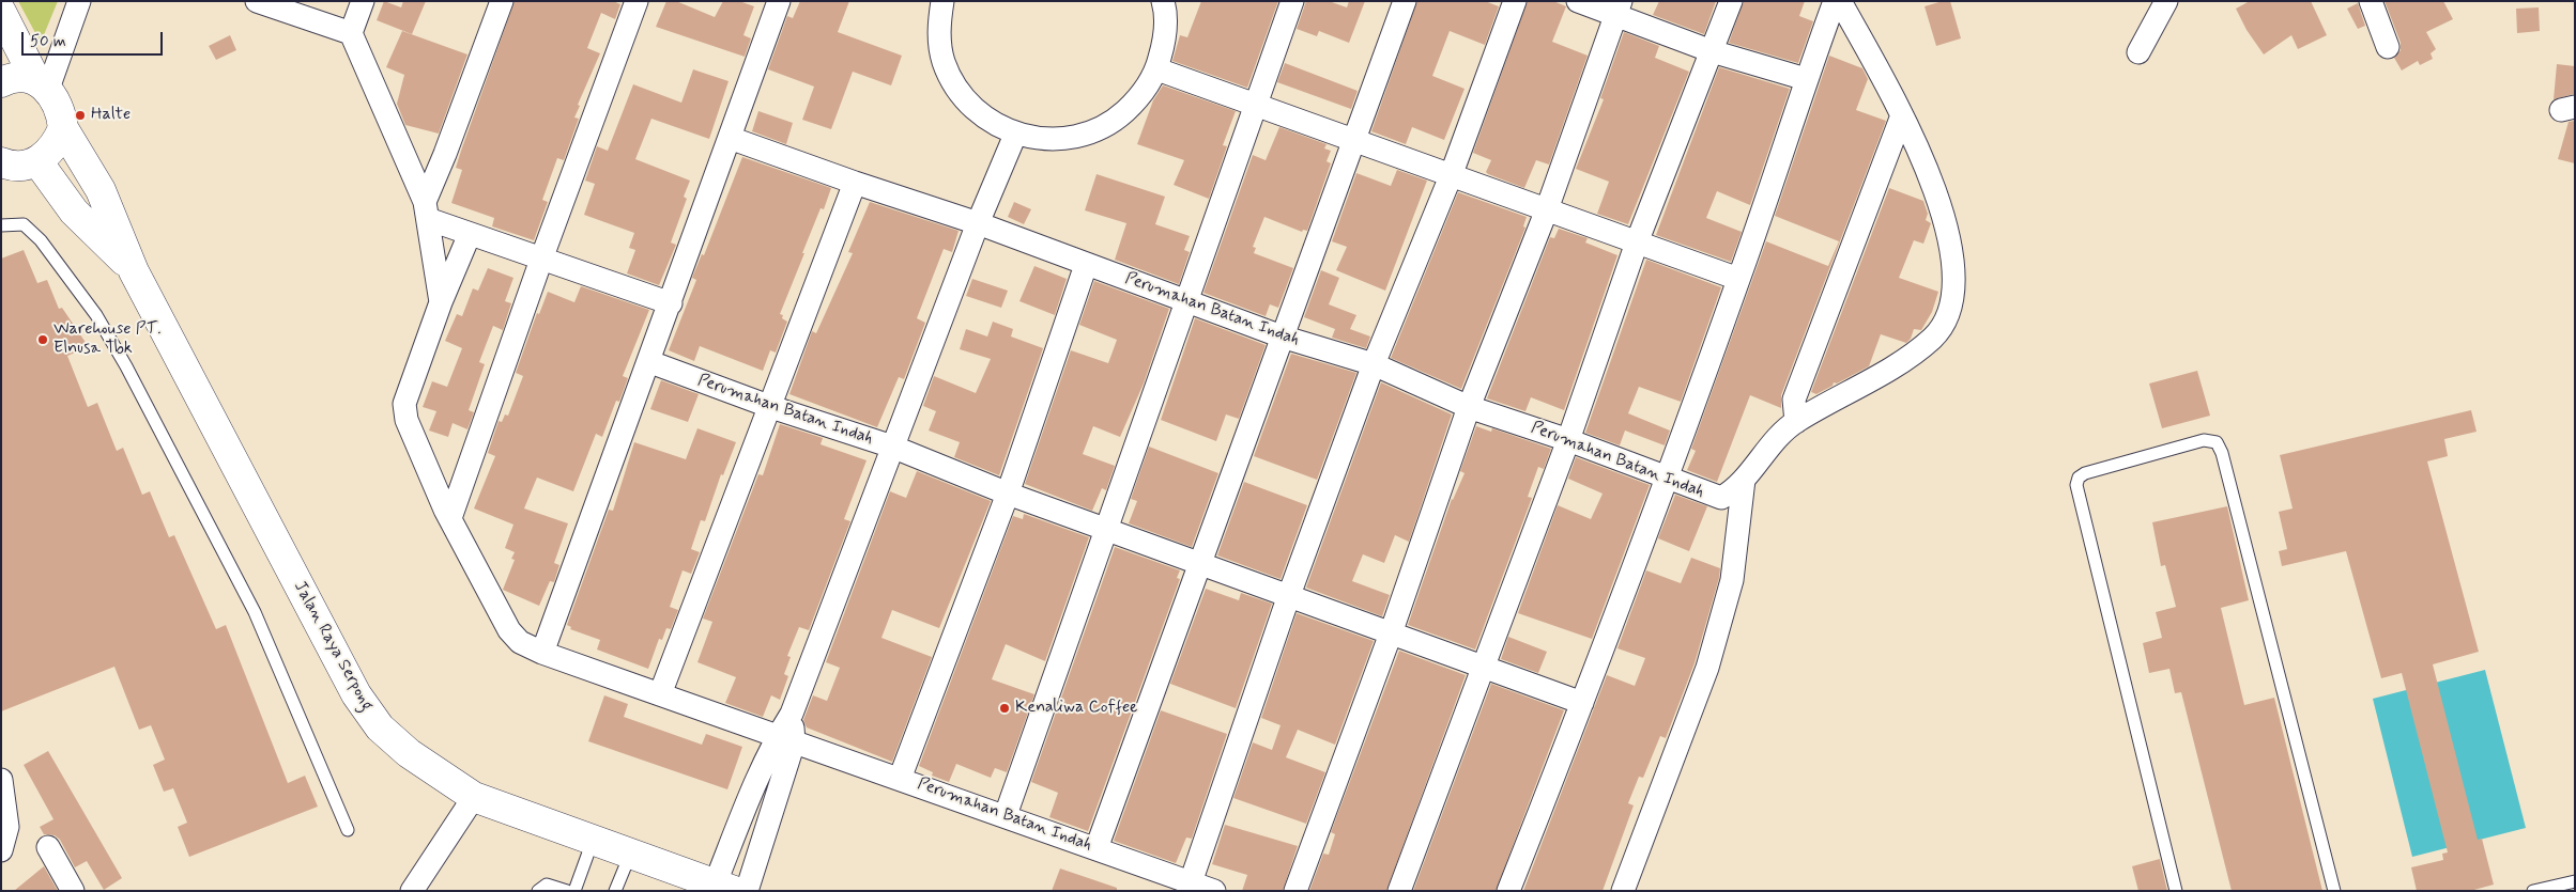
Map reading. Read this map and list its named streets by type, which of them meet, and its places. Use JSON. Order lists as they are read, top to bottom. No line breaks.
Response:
{"streets":{"main road":["Jalan Raya Serpong"],"street":["Perumahan Batan Indah"]},"places":["Halte","Warehouse PT. Elnusa Tbk","Kenaliwa Coffee"],"scale_bar":"50 m"}
